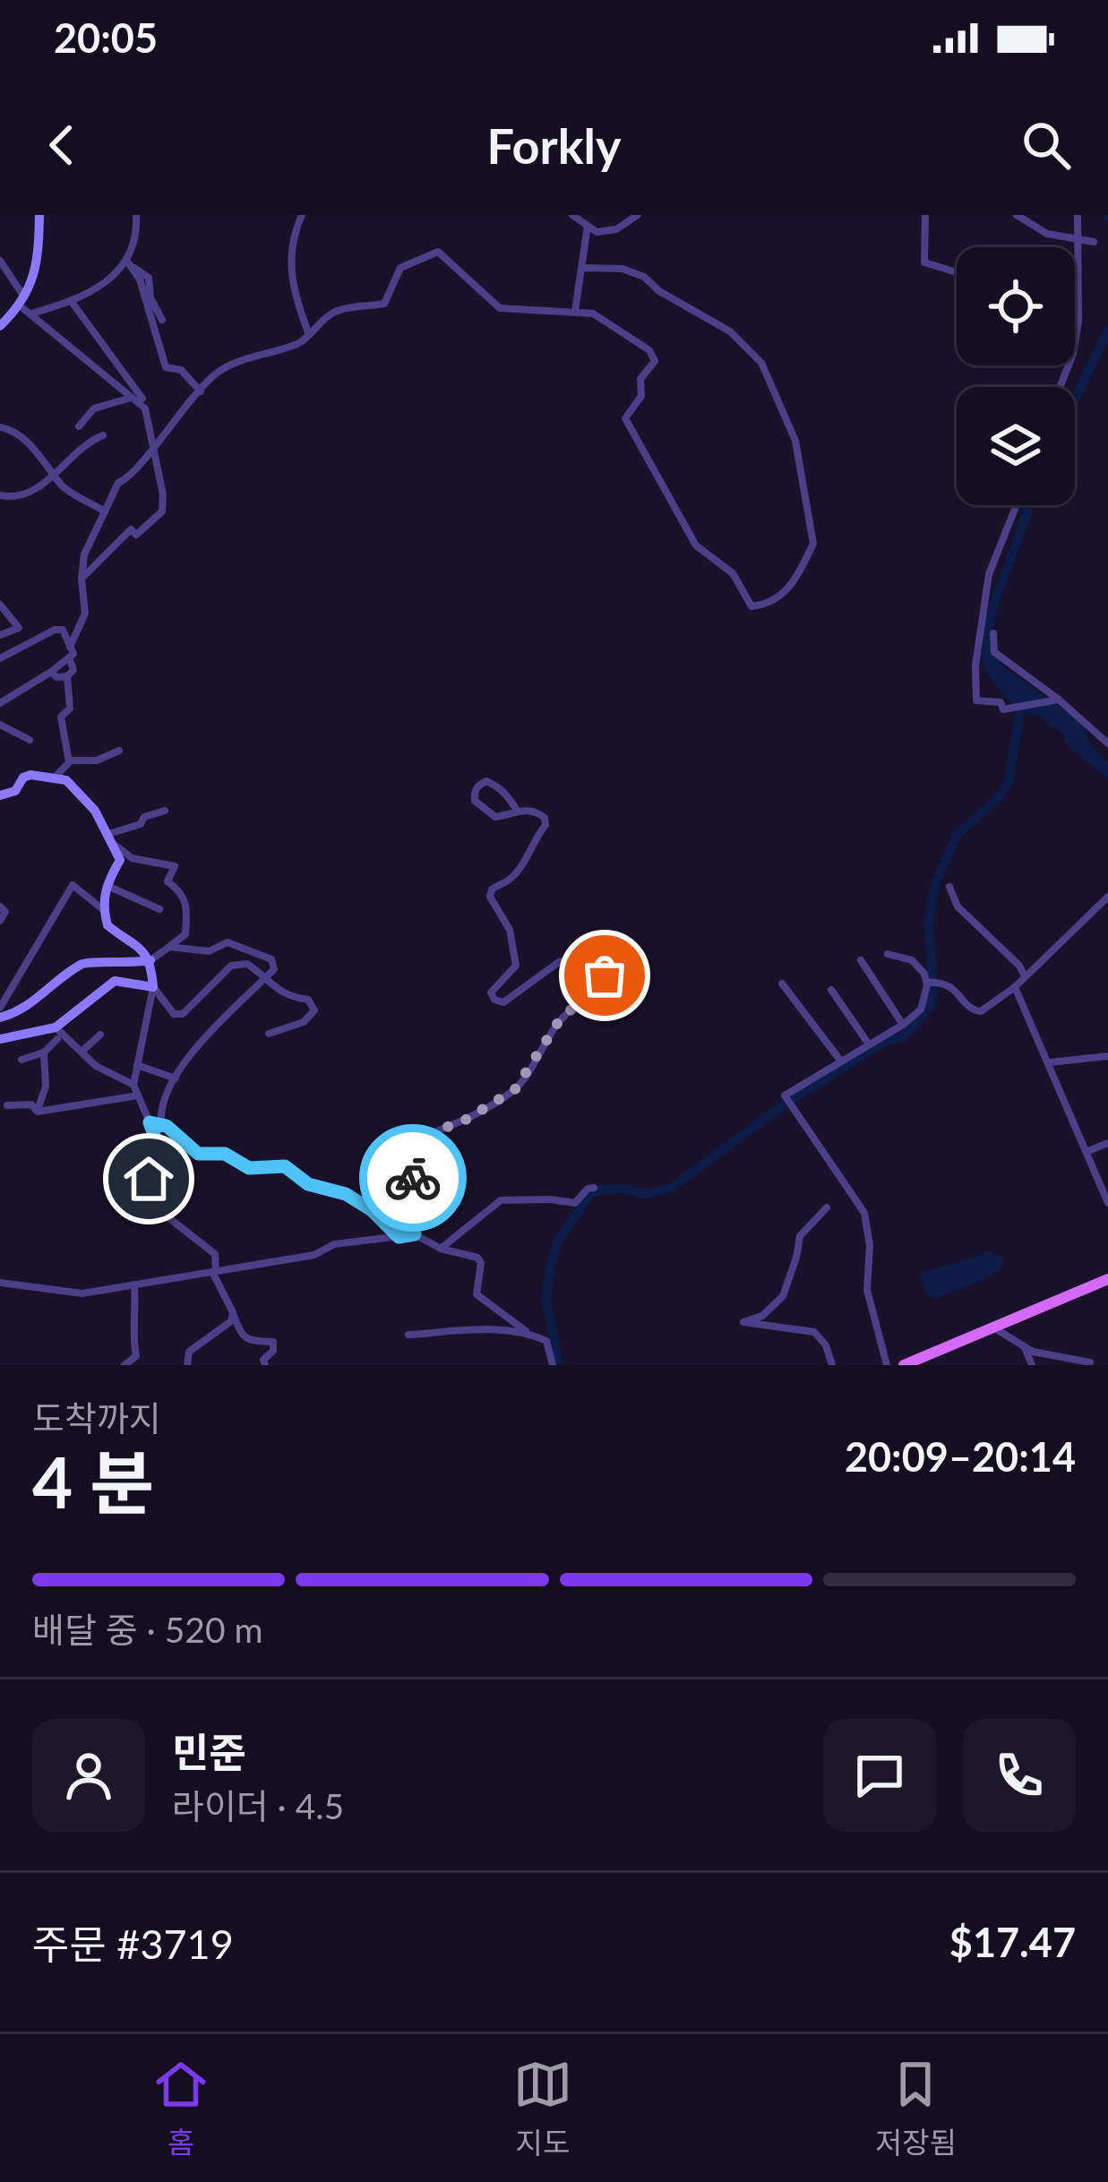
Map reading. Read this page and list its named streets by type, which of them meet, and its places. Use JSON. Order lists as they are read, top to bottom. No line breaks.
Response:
{"page":{"status":"20:05","header":"Forkly","heading":["4 분","도착까지","20:09–20:14"],"panel":["민준","라이더 · 4.5","주문 #3719","$17.47"],"bar":"배달 중 · 520 m","tabs":["홈","지도","저장됨"]}}
